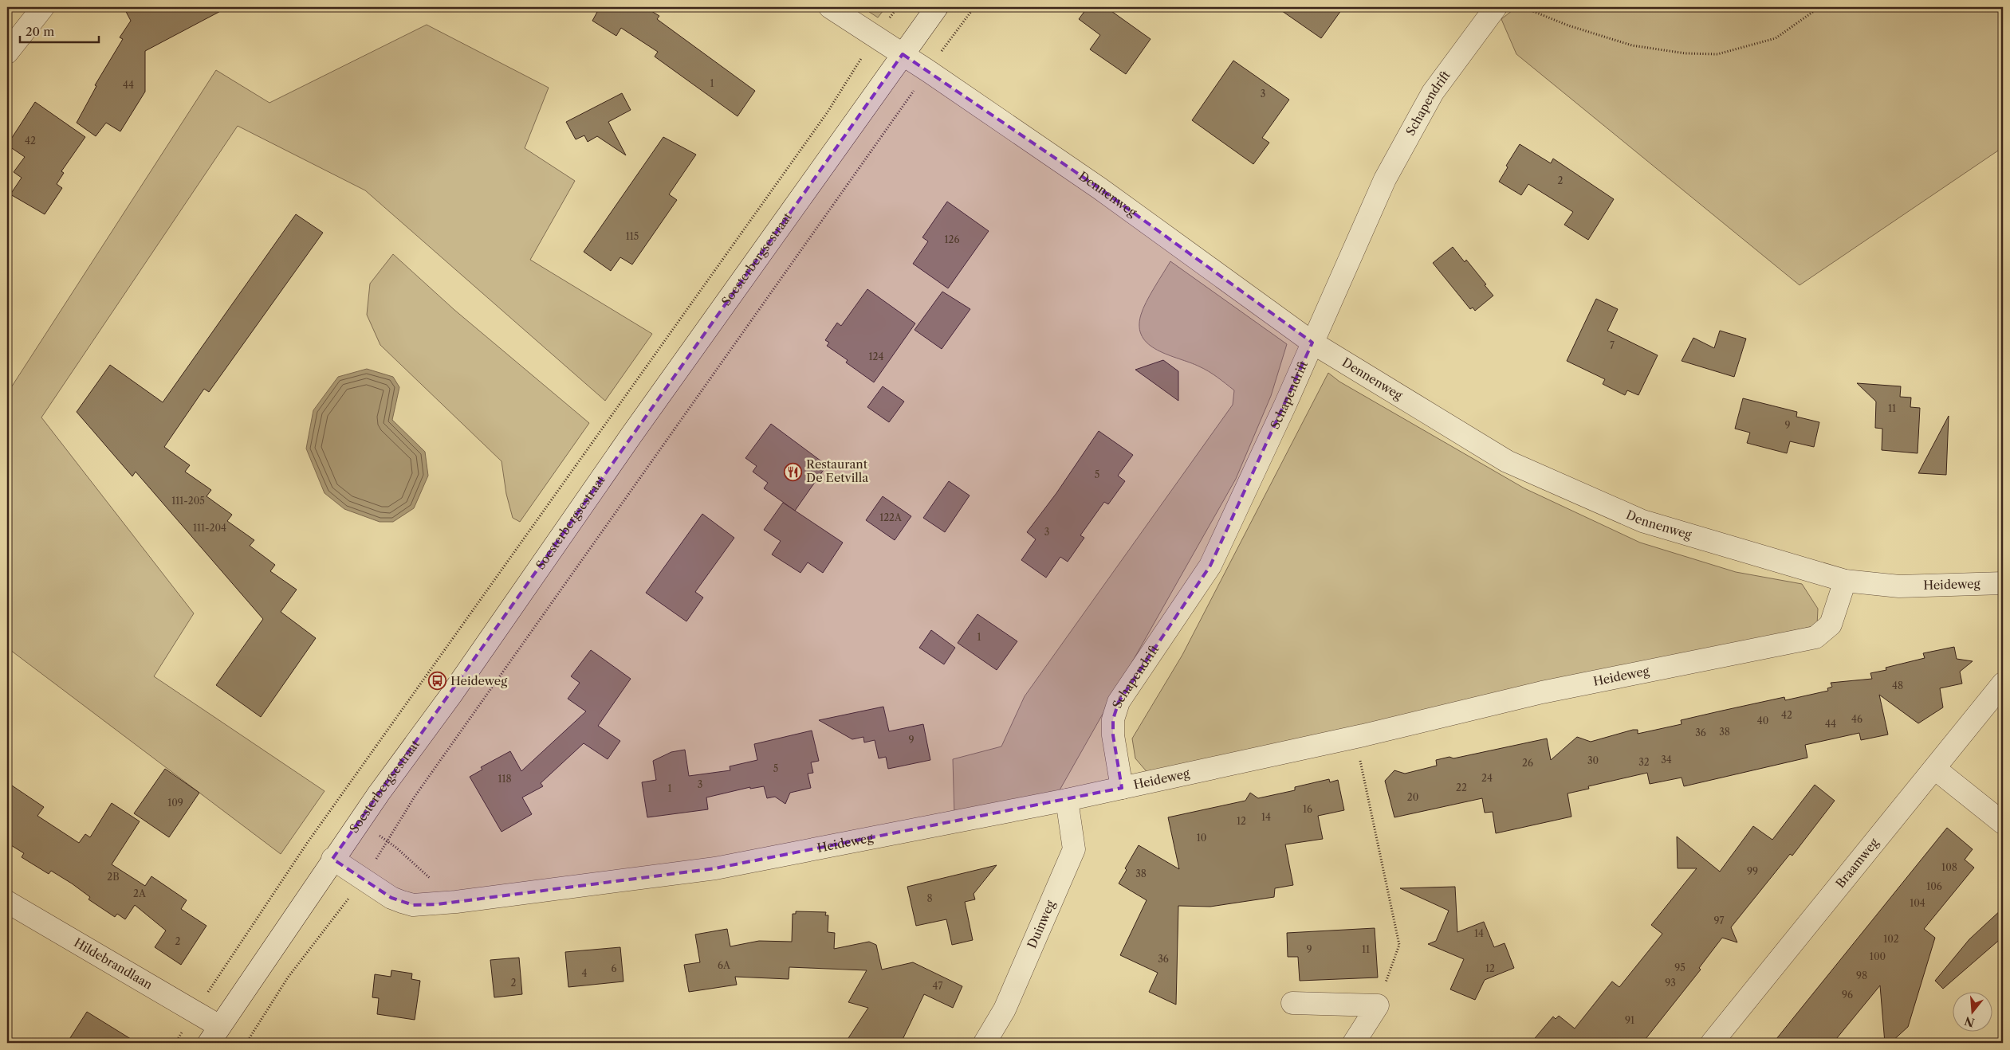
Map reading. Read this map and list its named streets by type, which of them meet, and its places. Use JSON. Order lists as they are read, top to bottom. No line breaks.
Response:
{"streets":{"street":["Schapendrift","Dennenweg","Soesterbergsestraat","Heideweg","Braamweg","Duinweg","Hildebrandlaan"]},"crossings":[["Schapendrift","Dennenweg"],["Schapendrift","Heideweg"],["Dennenweg","Soesterbergsestraat"],["Dennenweg","Heideweg"],["Soesterbergsestraat","Heideweg"],["Soesterbergsestraat","Hildebrandlaan"],["Heideweg","Duinweg"]],"places":{"restaurant":["Restaurant De Eetvilla"],"bus stop":["Heideweg"]},"house_numbers":["1","44","3","42","2","115","126","7","124","11","9","5","111-205","122A","111-204","3","1","48","42","46","40","44","38","36","9","34","30","32","26","5","24","118","3","22","1","20","109","16","14","12","10","108","99","38","2B","106","2A","8","104","97","14","102","2","9","11","100","36","6A","95","6","12","4","98","2","93","47","96","91"],"scale_bar":"20 m","north":"bottom"}
